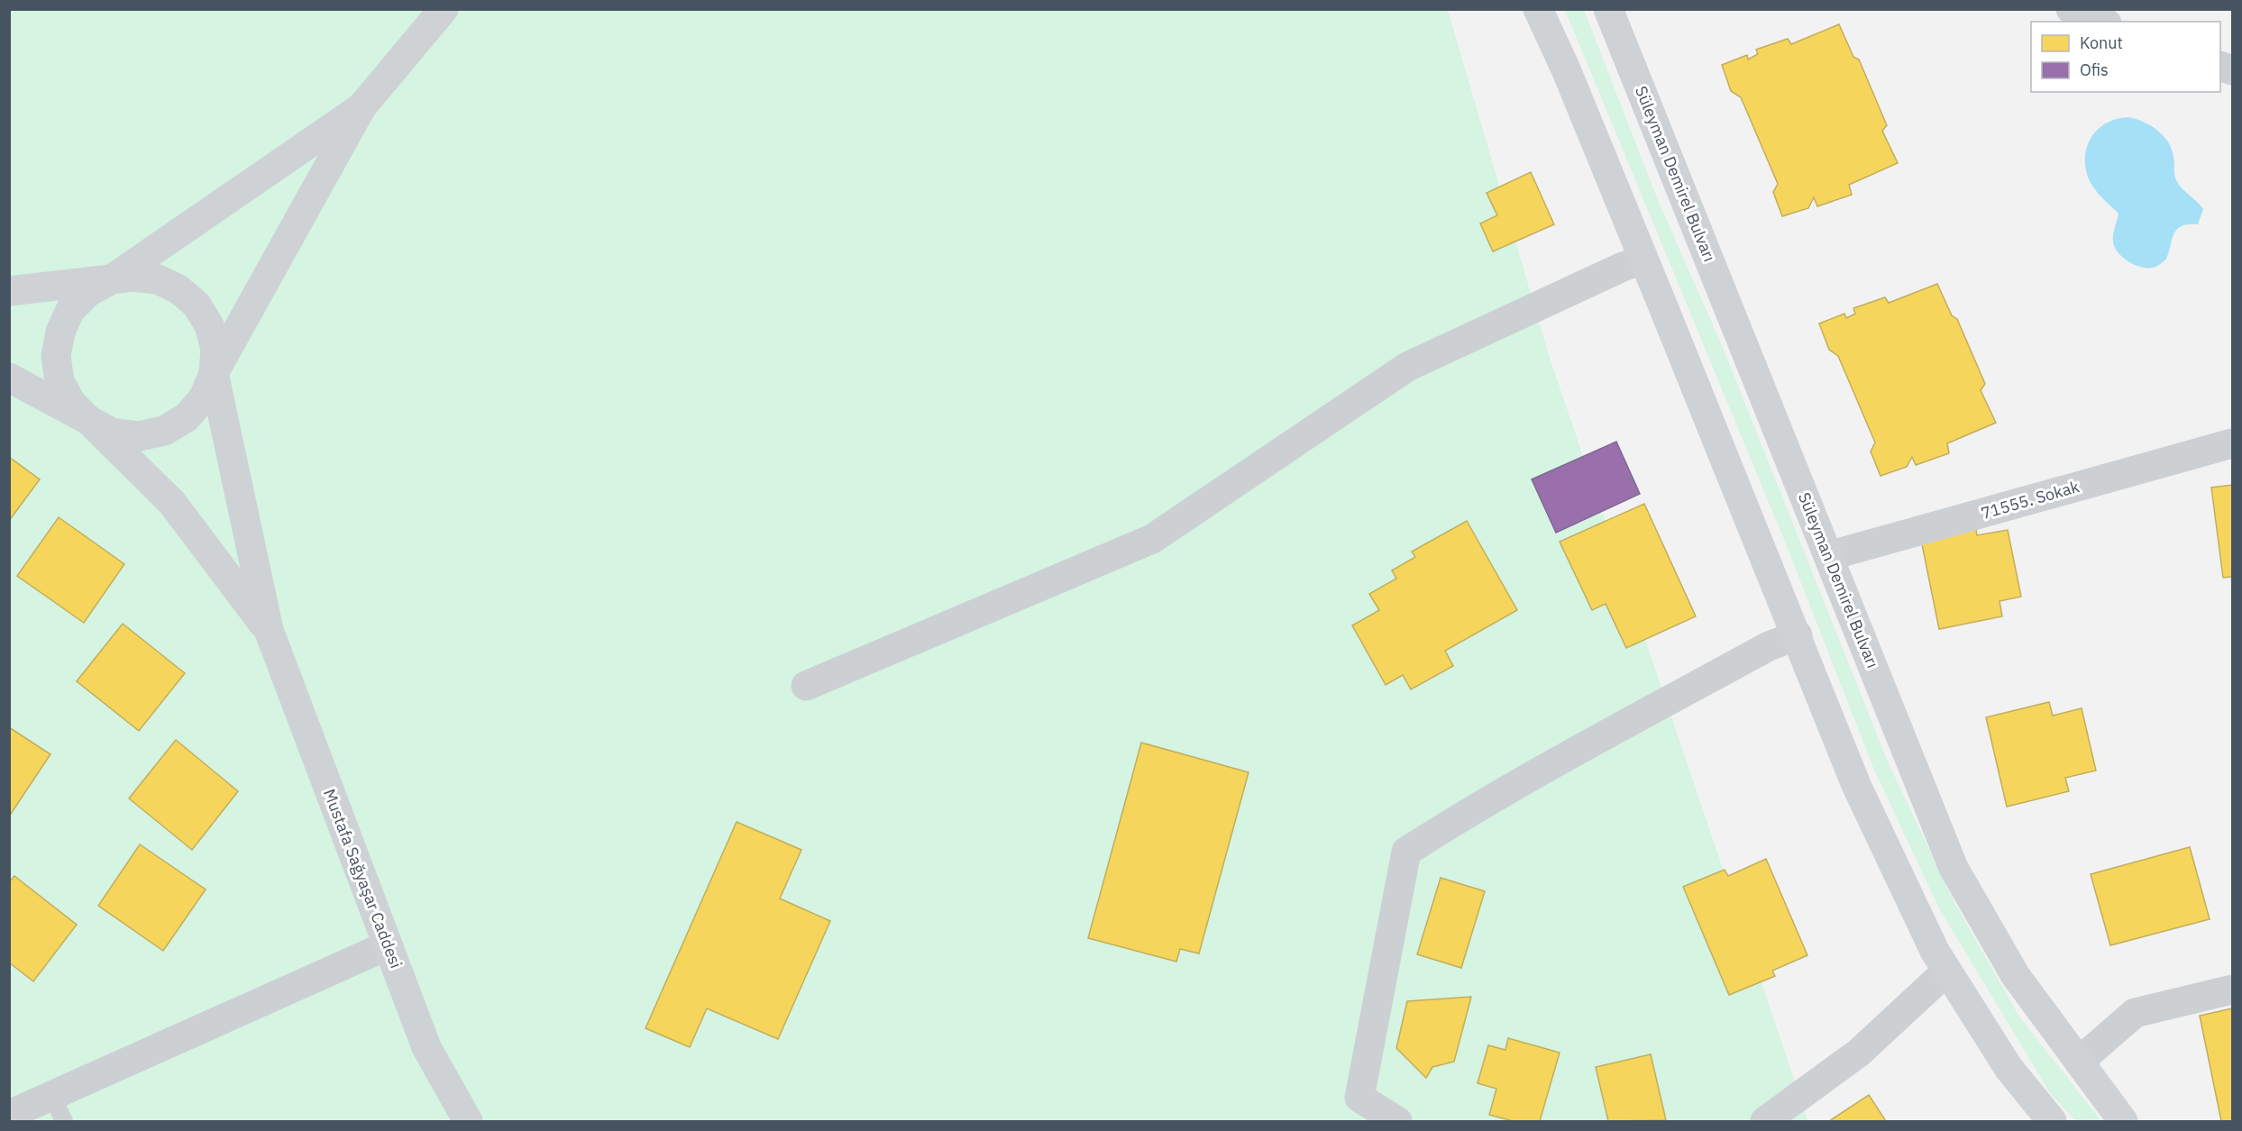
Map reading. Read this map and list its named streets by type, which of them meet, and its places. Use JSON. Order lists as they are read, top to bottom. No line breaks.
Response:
{"streets":{"street":["Süleyman Demirel Bulvarı","71555. Sokak","Mustafa Sağyaşar Caddesi"]},"crossings":[["Süleyman Demirel Bulvarı","71555. Sokak"]],"legend":["Konut","Ofis"]}
